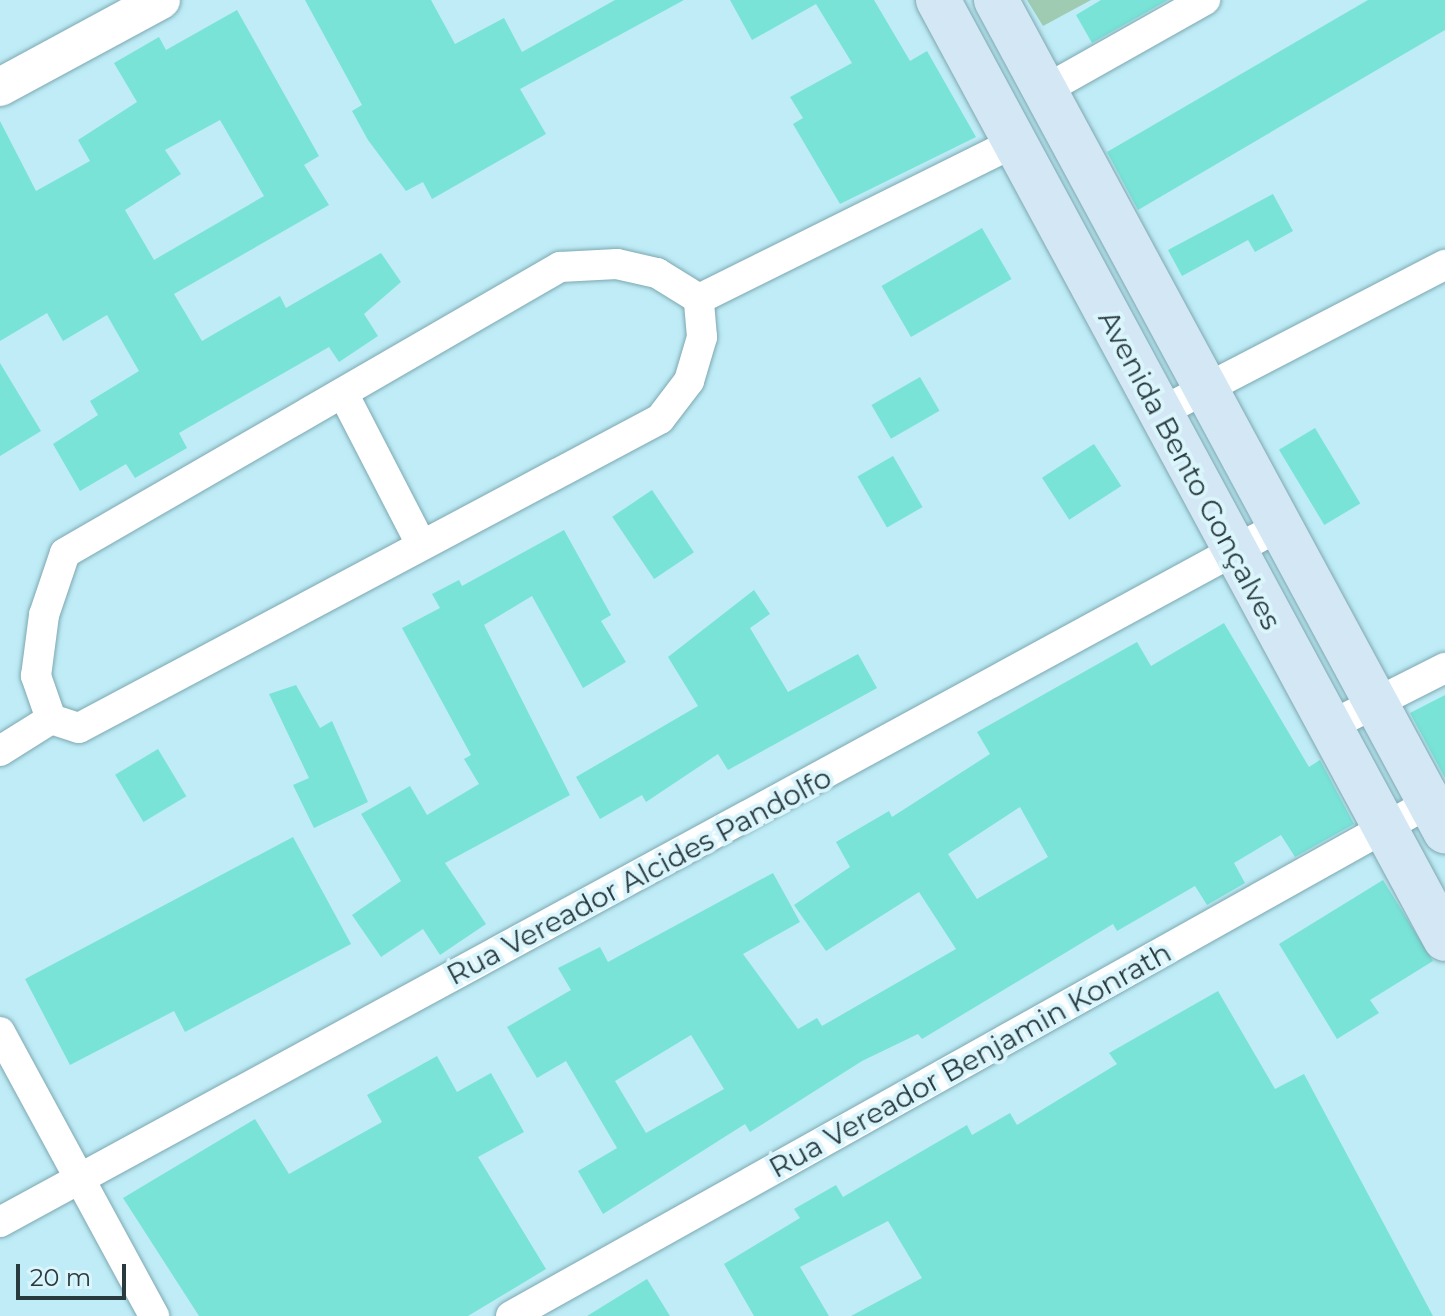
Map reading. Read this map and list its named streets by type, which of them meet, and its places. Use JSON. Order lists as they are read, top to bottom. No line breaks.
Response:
{"streets":{"main road":["Avenida Bento Gonçalves"],"street":["Rua Vereador Alcides Pandolfo","Rua Vereador Benjamin Konrath"]},"crossings":[["Avenida Bento Gonçalves","Rua Vereador Alcides Pandolfo"],["Avenida Bento Gonçalves","Rua Vereador Benjamin Konrath"]],"scale_bar":"20 m"}
